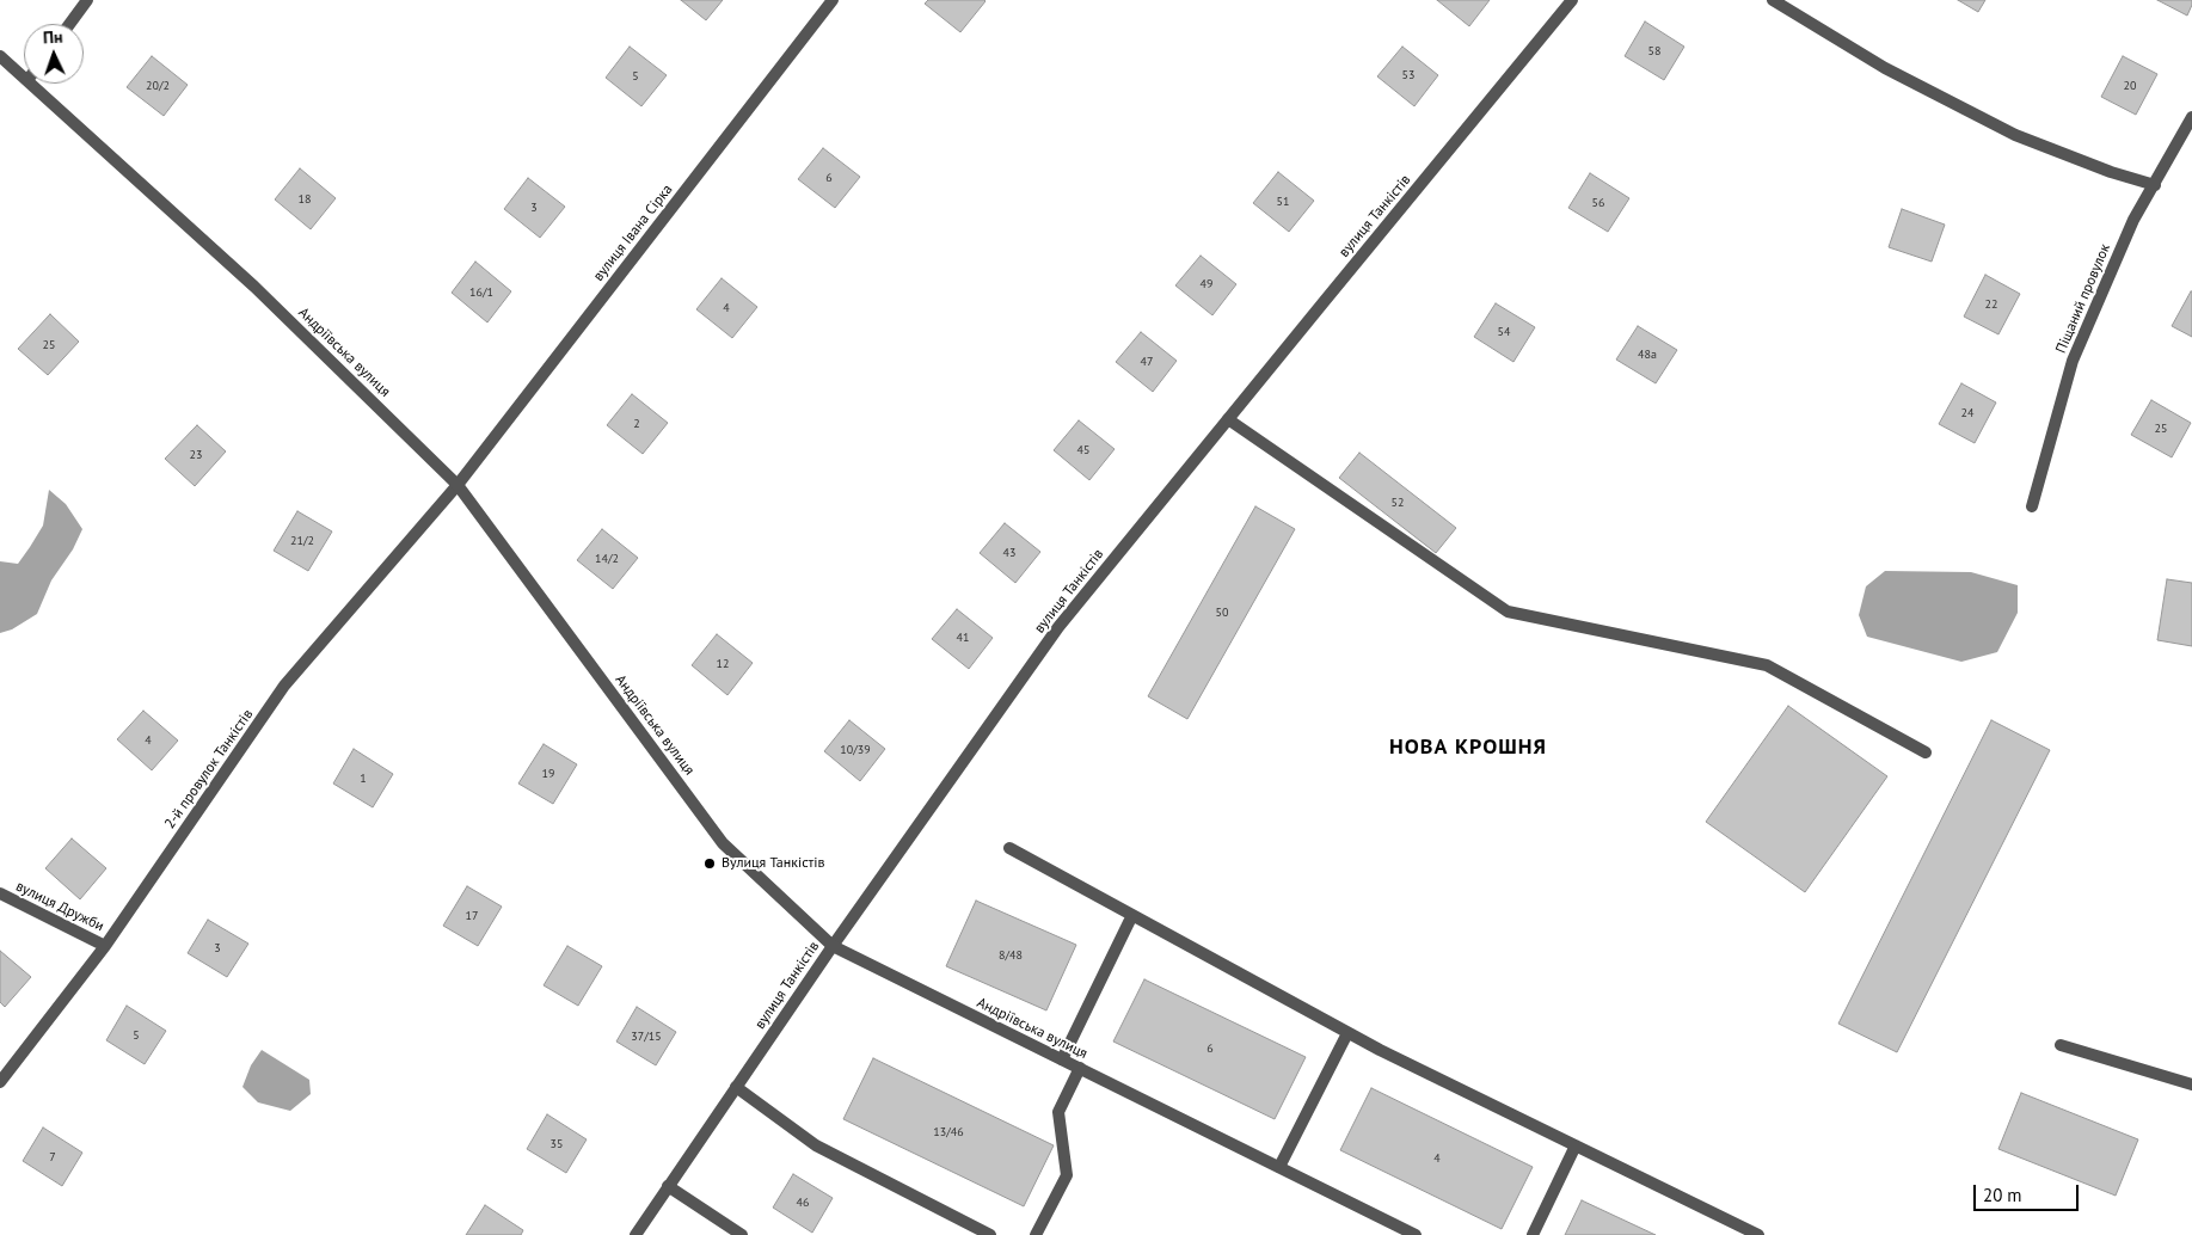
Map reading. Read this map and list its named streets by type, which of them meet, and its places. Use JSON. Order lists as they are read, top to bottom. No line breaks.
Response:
{"streets":{"street":["вулиця Танкістів","вулиця Івана Сірка","Піщаний провулок","Андріївська вулиця","2-й провулок Танкістів","вулиця Дружби"]},"crossings":[["вулиця Танкістів","Андріївська вулиця"],["вулиця Івана Сірка","Андріївська вулиця"],["вулиця Івана Сірка","2-й провулок Танкістів"],["Андріївська вулиця","2-й провулок Танкістів"],["2-й провулок Танкістів","вулиця Дружби"]],"districts":["НОВА КРОШНЯ"],"places":["Вулиця Танкістів"],"house_numbers":["58","53","5","20/2","20","6","18","51","56","3","49","16/1","22","4","54","25","48а","47","24","2","25","45","23","52","21/2","43","14/2","50","41","12","4","10/39","19","1","17","3","8/48","5","37/15","6","13/46","35","7","4","46"],"scale_bar":"20 m","north":"top"}
